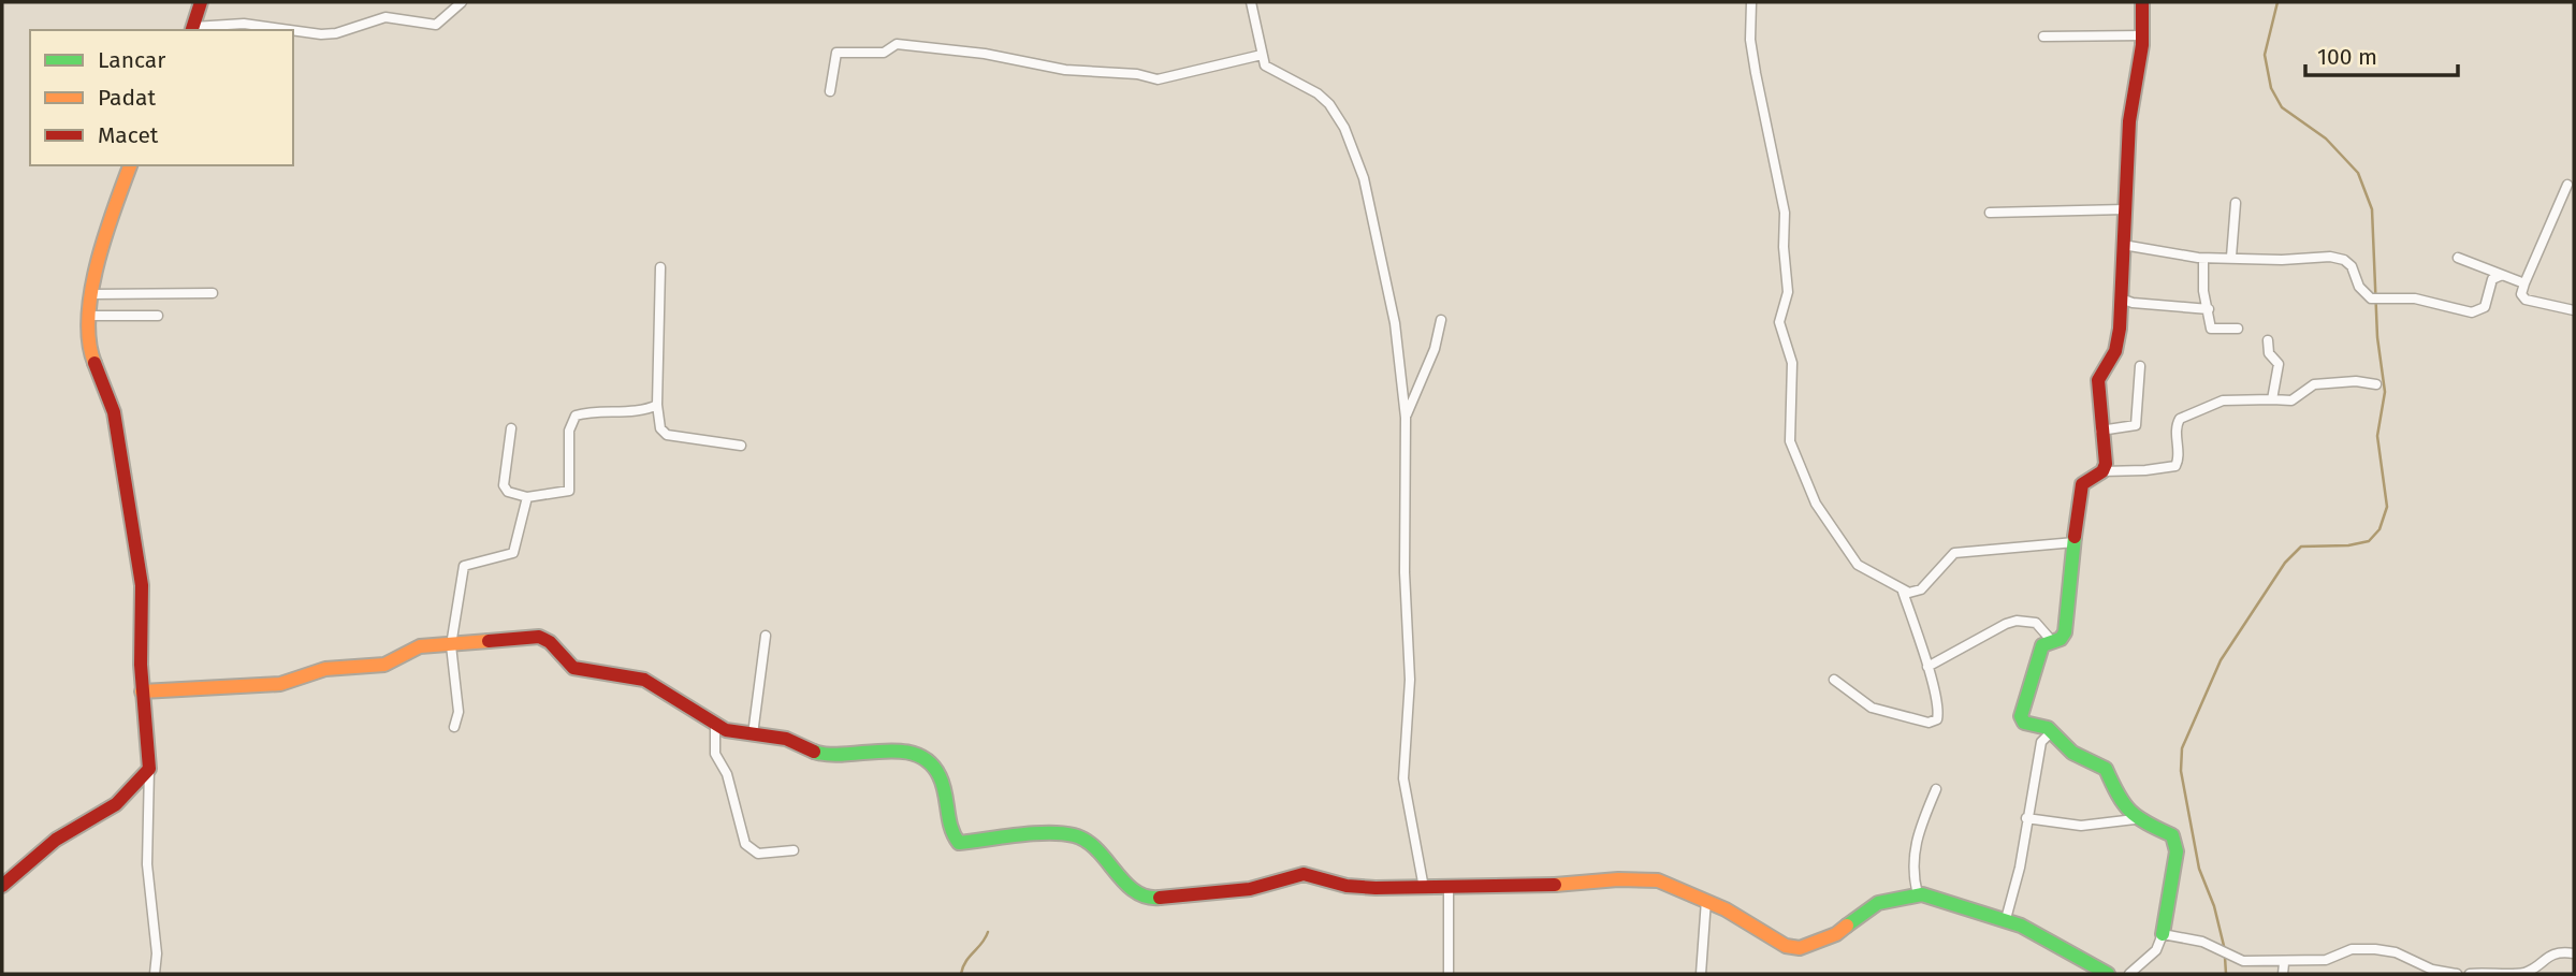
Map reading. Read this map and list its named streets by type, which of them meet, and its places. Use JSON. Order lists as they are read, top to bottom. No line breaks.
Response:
{"legend":["Lancar","Padat","Macet"],"scale_bar":"100 m"}
